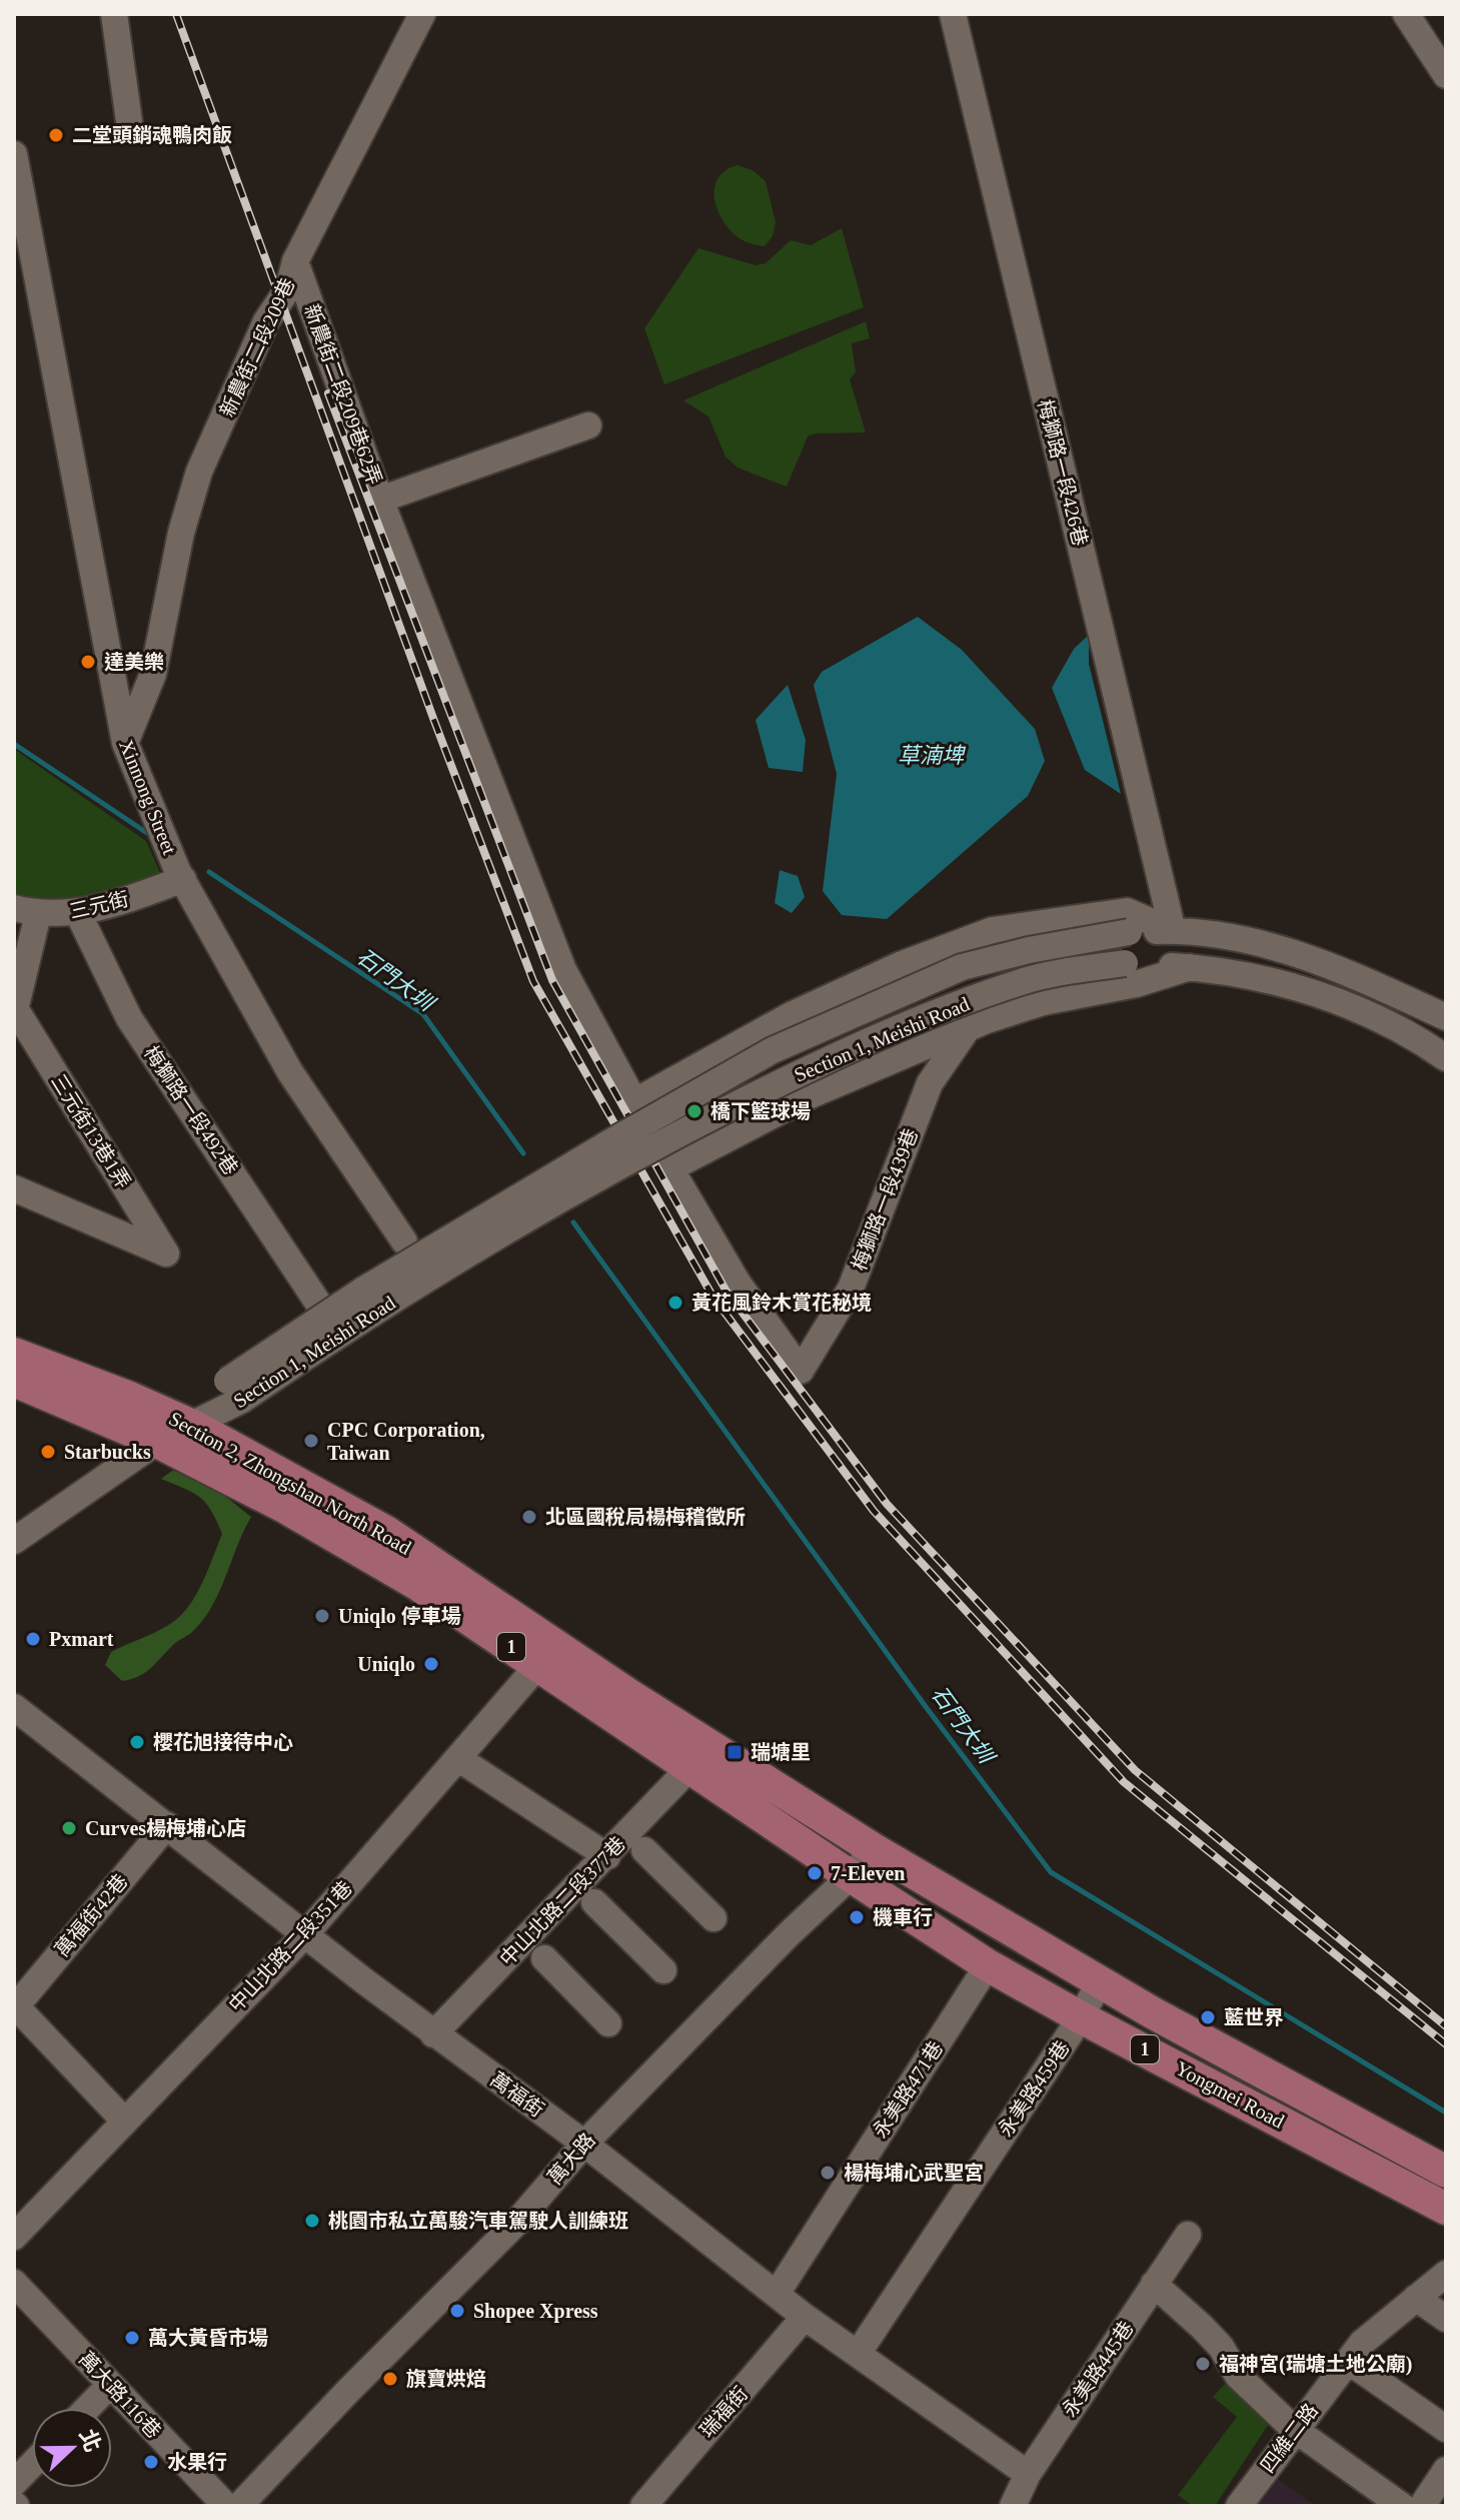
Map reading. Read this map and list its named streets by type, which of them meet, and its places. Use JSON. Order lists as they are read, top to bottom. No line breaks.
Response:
{"streets":{"main road":["Section 2, Zhongshan North Road","1","Yongmei Road"],"street":["新農街二段209巷","新農街二段209巷62弄","梅獅路一段426巷","Xinnong Street","三元街","Section 1, Meishi Road","梅獅路一段492巷","三元街13巷1弄","梅獅路一段439巷","中山北路二段377巷","萬福街42巷","中山北路二段351巷","永美路459巷","永美路471巷","萬福街","萬大路","永美路445巷","萬大路116巷","瑞福街","四維二路"]},"crossings":[["新農街二段209巷","新農街二段209巷62弄"],["新農街二段209巷","Xinnong Street"],["梅獅路一段426巷","Section 1, Meishi Road"],["Xinnong Street","三元街"],["三元街","梅獅路一段492巷"],["Section 1, Meishi Road","梅獅路一段439巷"],["Section 1, Meishi Road","Section 2, Zhongshan North Road"],["Section 2, Zhongshan North Road","中山北路二段377巷"],["Section 2, Zhongshan North Road","中山北路二段351巷"],["Section 2, Zhongshan North Road","Yongmei Road"],["Section 2, Zhongshan North Road","萬大路"],["中山北路二段377巷","萬福街"],["萬福街42巷","萬福街"],["中山北路二段351巷","萬福街"],["永美路459巷","萬福街"],["永美路459巷","Yongmei Road"],["永美路471巷","萬福街"],["永美路471巷","Yongmei Road"],["萬福街","萬大路"],["萬福街","永美路445巷"],["萬福街","瑞福街"],["Yongmei Road","萬大路"]],"water":["草湳埤","石門大圳"],"places":{"other":["二堂頭銷魂鴨肉飯","達美樂","橋下籃球場","黃花風鈴木賞花秘境","CPC Corporation, Taiwan","Starbucks","北區國稅局楊梅稽徵所","Uniqlo 停車場","Pxmart","Uniqlo","櫻花旭接待中心","Curves楊梅埔心店","7-Eleven","機車行","藍世界","楊梅埔心武聖宮","桃園市私立萬駿汽車駕駛人訓練班","Shopee Xpress","萬大黃昏市場","福神宮(瑞塘土地公廟)","旗寶烘焙","水果行"],"transit":["瑞塘里"]},"north":"right"}
